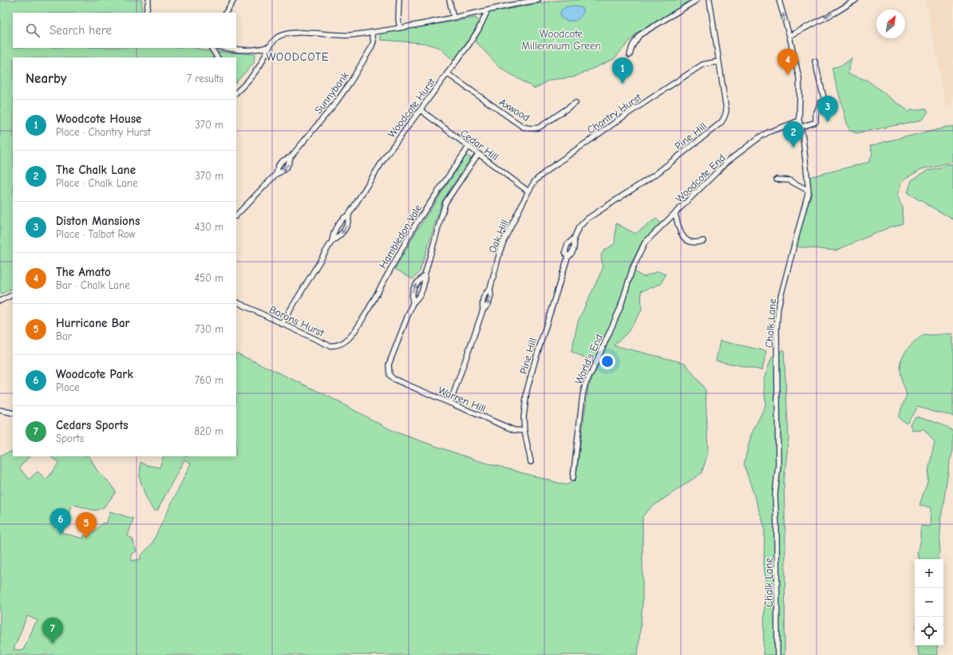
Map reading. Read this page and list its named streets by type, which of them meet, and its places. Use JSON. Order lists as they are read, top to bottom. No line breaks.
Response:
{"streets":{"street":["Sunnybank","Woodcote Hurst","Axwood","Chantry Hurst","Pine Hill","Cedar Hill","Woodcote End","Hambledon Vale","Oak Hill","Barons Hurst","Chalk Lane","World's End","Warren Hill"]},"crossings":[["Woodcote Hurst","Axwood"],["Woodcote Hurst","Cedar Hill"],["Woodcote Hurst","Barons Hurst"],["Chantry Hurst","Pine Hill"],["Chantry Hurst","Cedar Hill"],["Chantry Hurst","Oak Hill"],["Pine Hill","Warren Hill"],["Cedar Hill","Hambledon Vale"],["Cedar Hill","Oak Hill"],["Woodcote End","Chalk Lane"],["Woodcote End","World's End"],["Hambledon Vale","Barons Hurst"],["Oak Hill","Warren Hill"]],"districts":["WOODCOTE"],"parks":["Woodcote Millennium Green"],"north":"top right","page":{"search":"Search here","pins":["4","1","3","2","6","5","7"],"heading":["Nearby","7 results"],"list":[{"mark":"1","name":"Woodcote House","note":"Place · Chantry Hurst","value":"370 m"},{"mark":"2","name":"The Chalk Lane","note":"Place · Chalk Lane","value":"370 m"},{"mark":"3","name":"Diston Mansions","note":"Place · Talbot Row","value":"430 m"},{"mark":"4","name":"The Amato","note":"Bar · Chalk Lane","value":"450 m"},{"mark":"5","name":"Hurricane Bar","note":"Bar","value":"730 m"},{"mark":"6","name":"Woodcote Park","note":"Place","value":"760 m"},{"mark":"7","name":"Cedars Sports","note":"Sports","value":"820 m"}],"map_buttons":["+","−"]}}
